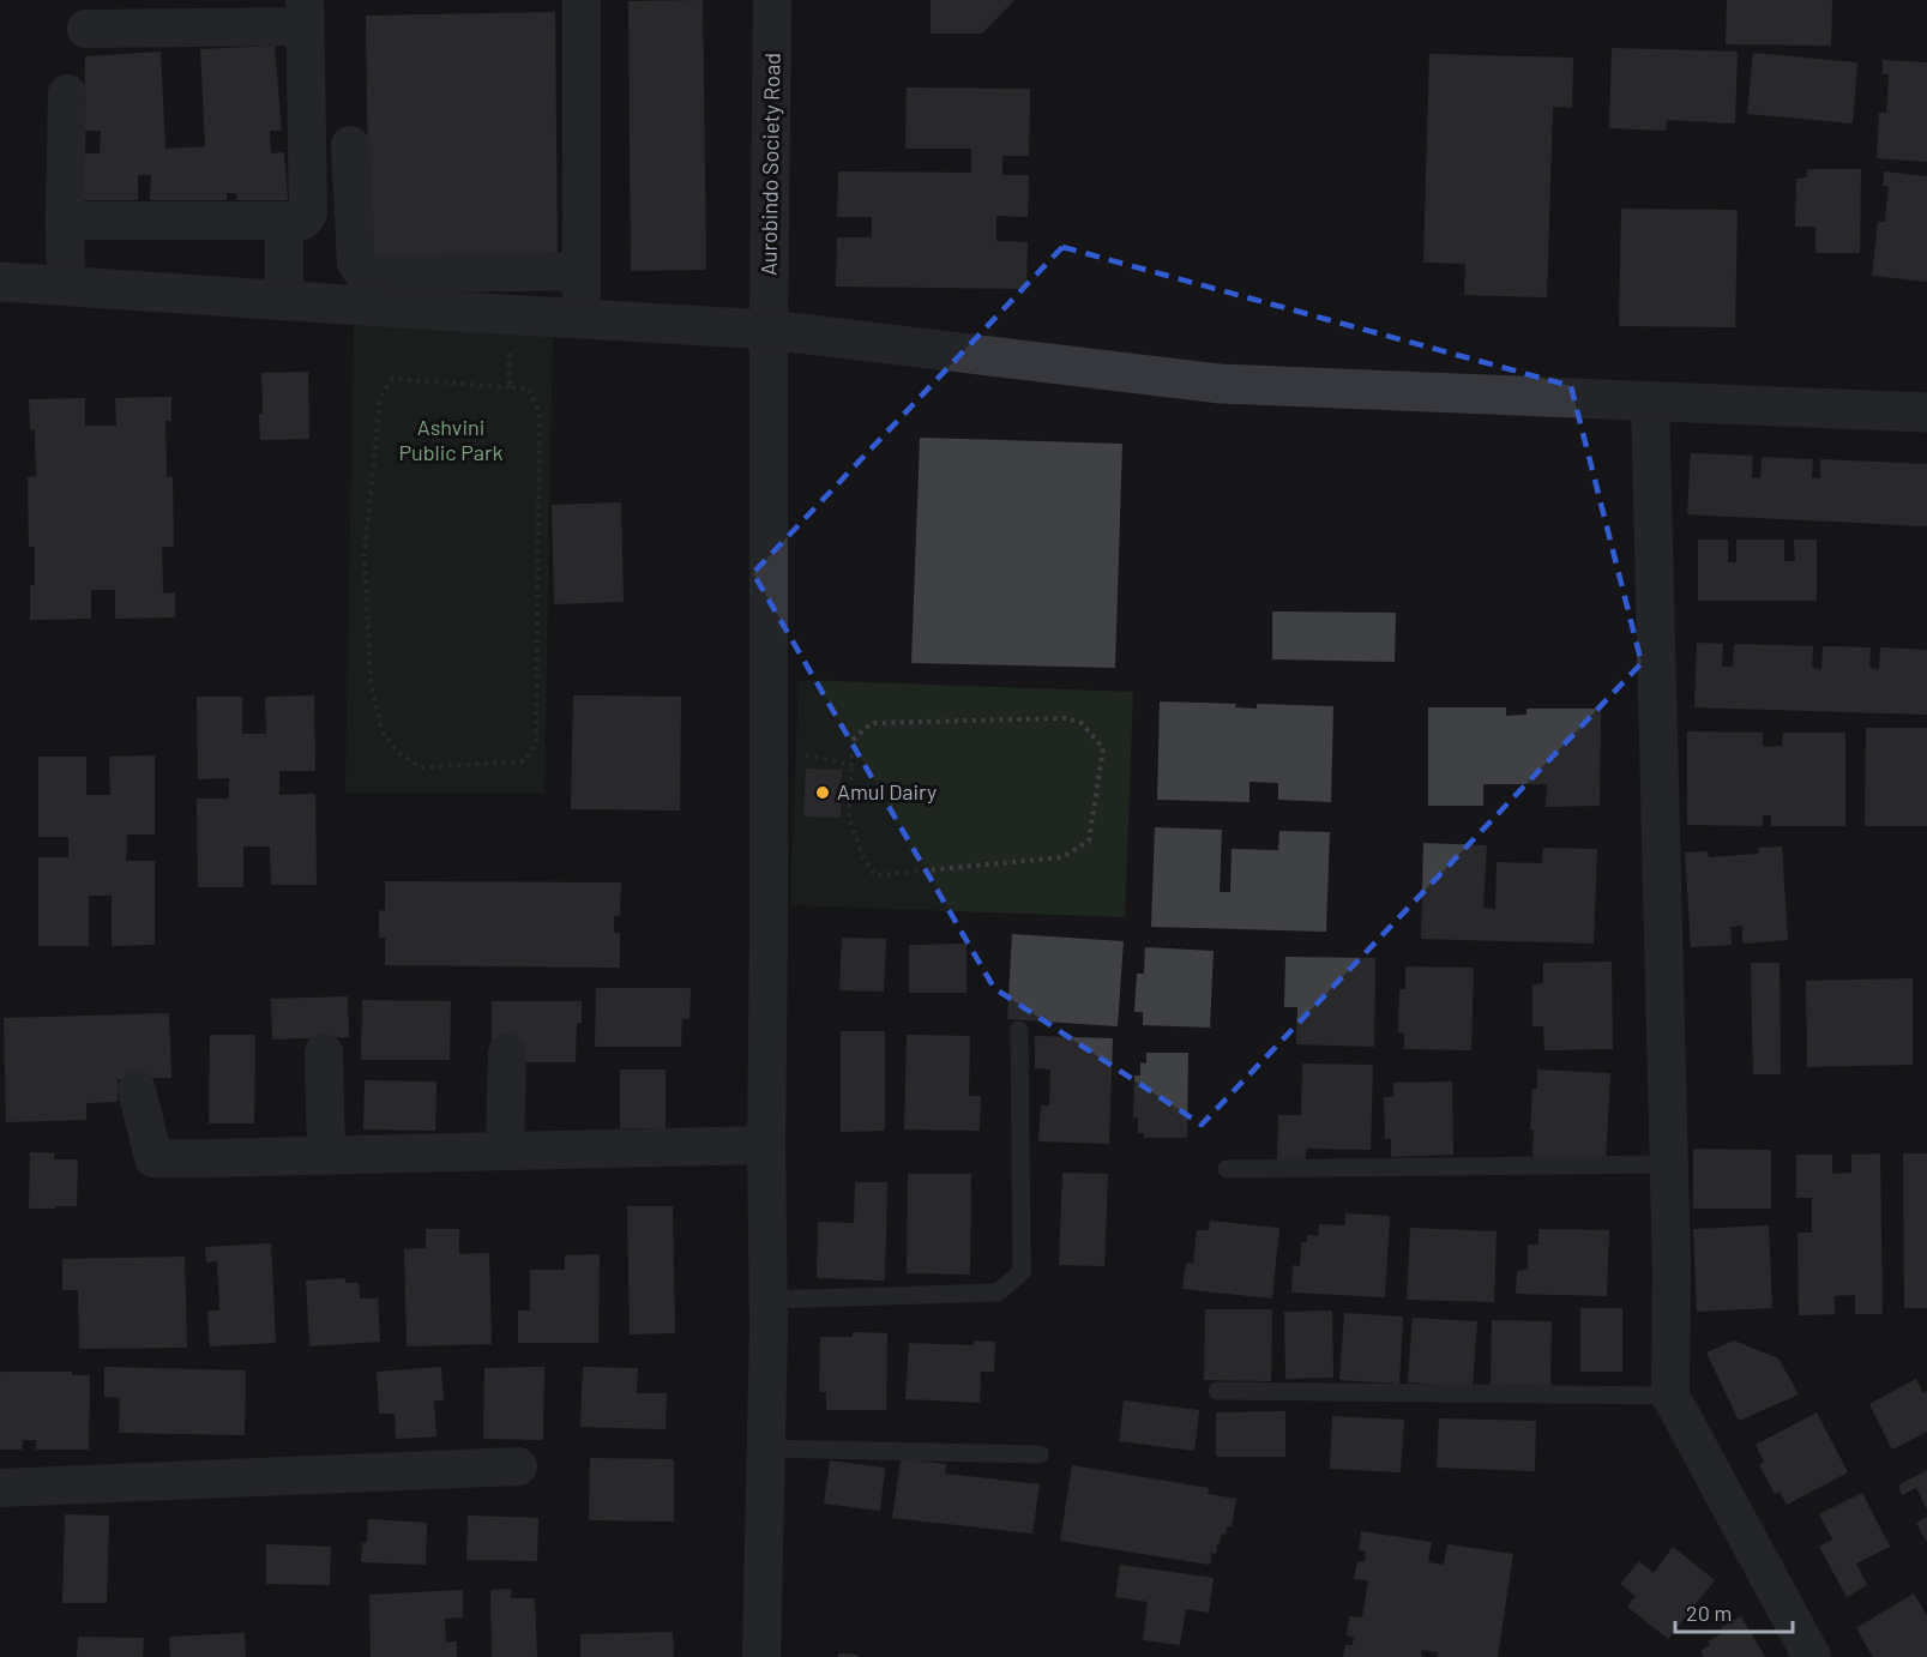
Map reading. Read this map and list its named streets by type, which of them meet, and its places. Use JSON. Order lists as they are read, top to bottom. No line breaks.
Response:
{"streets":{"street":["Aurobindo Society Road"]},"parks":["Ashvini Public Park"],"places":["Amul Dairy"],"scale_bar":"20 m"}
